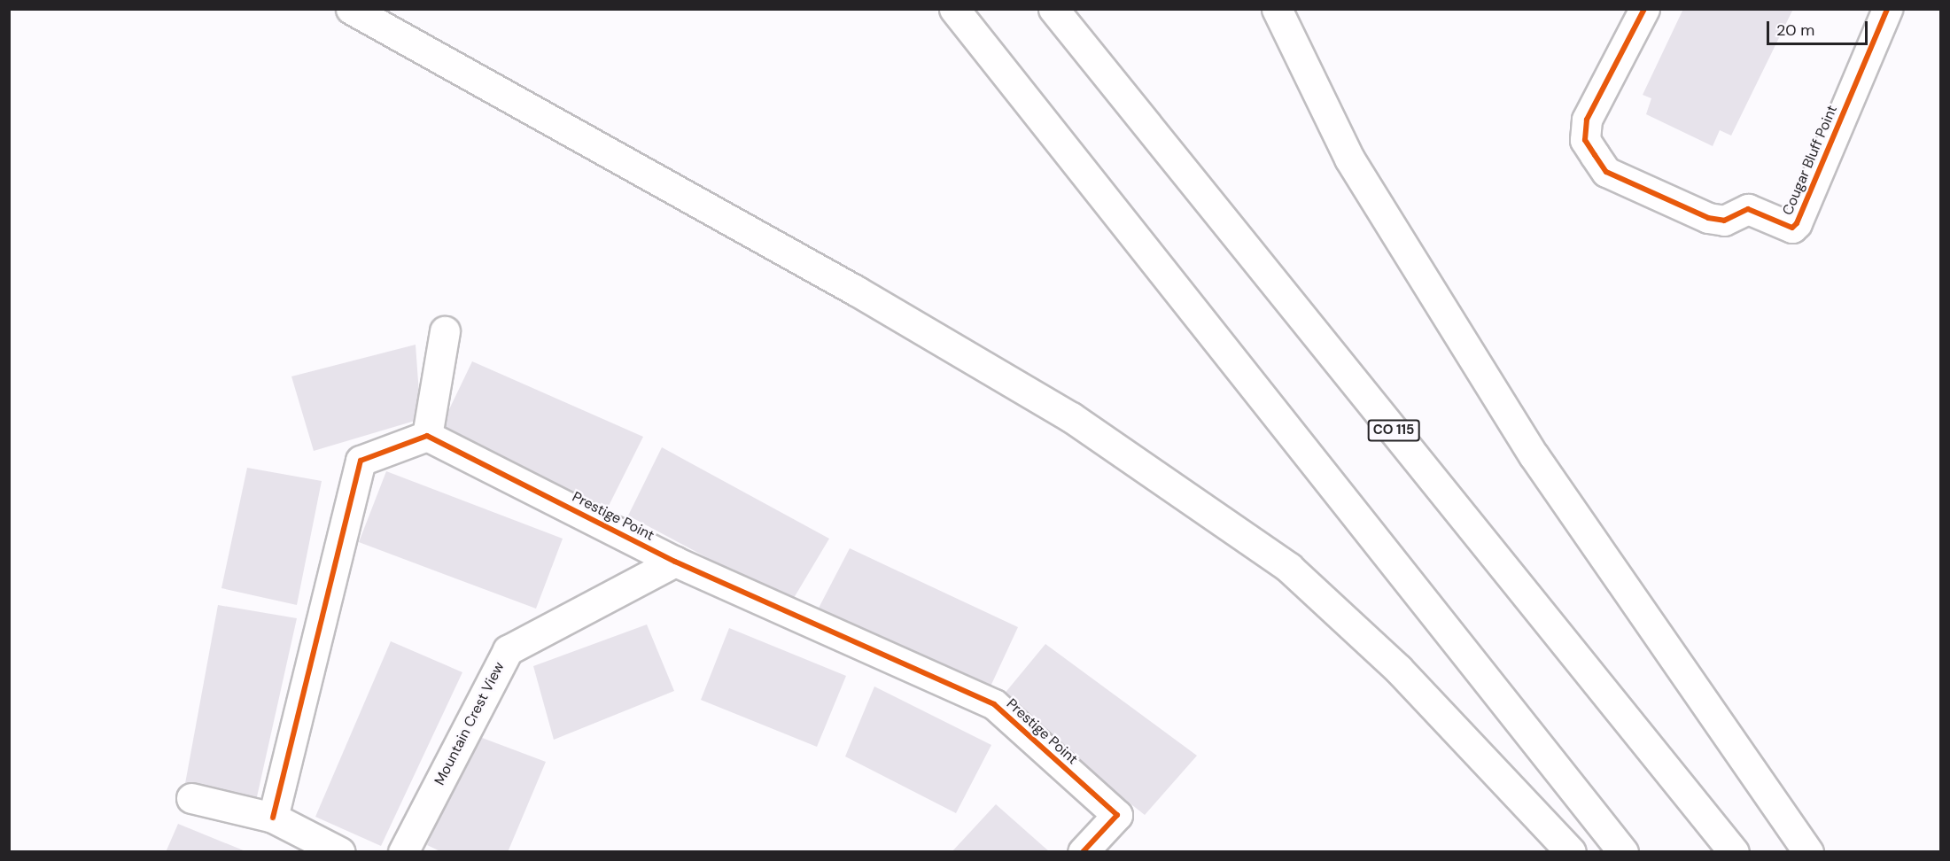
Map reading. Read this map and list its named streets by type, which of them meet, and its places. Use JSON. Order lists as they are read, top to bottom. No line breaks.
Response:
{"streets":{"main road":["Cougar Bluff Point","CO 115","Prestige Point","Mountain Crest View"]},"crossings":[["Prestige Point","Mountain Crest View"]],"scale_bar":"20 m"}
